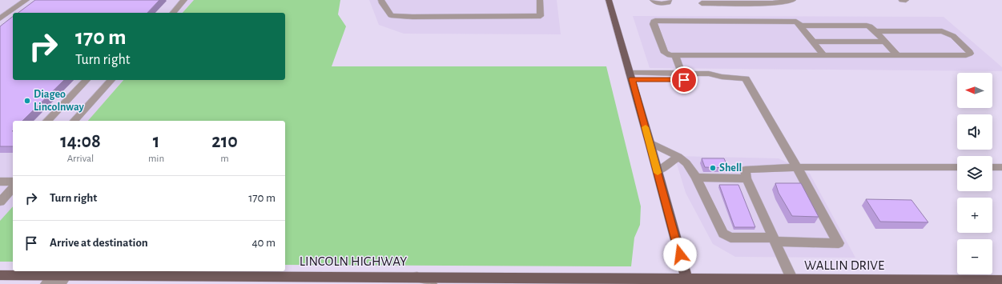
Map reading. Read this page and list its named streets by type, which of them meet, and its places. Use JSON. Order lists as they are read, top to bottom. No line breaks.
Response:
{"streets":{"main road":["LINCOLN HIGHWAY","WALLIN DRIVE"]},"crossings":[["LINCOLN HIGHWAY","WALLIN DRIVE"]],"places":["Diageo Lincolnway","Shell"],"north":"left","page":{"turn":["170 m","Turn right"],"map_buttons":["+","−"],"eta":["14:08","Arrival","1","min","210","m"],"list":[{"name":"Turn right","value":"170 m"},{"name":"Arrive at destination","value":"40 m"}]}}
